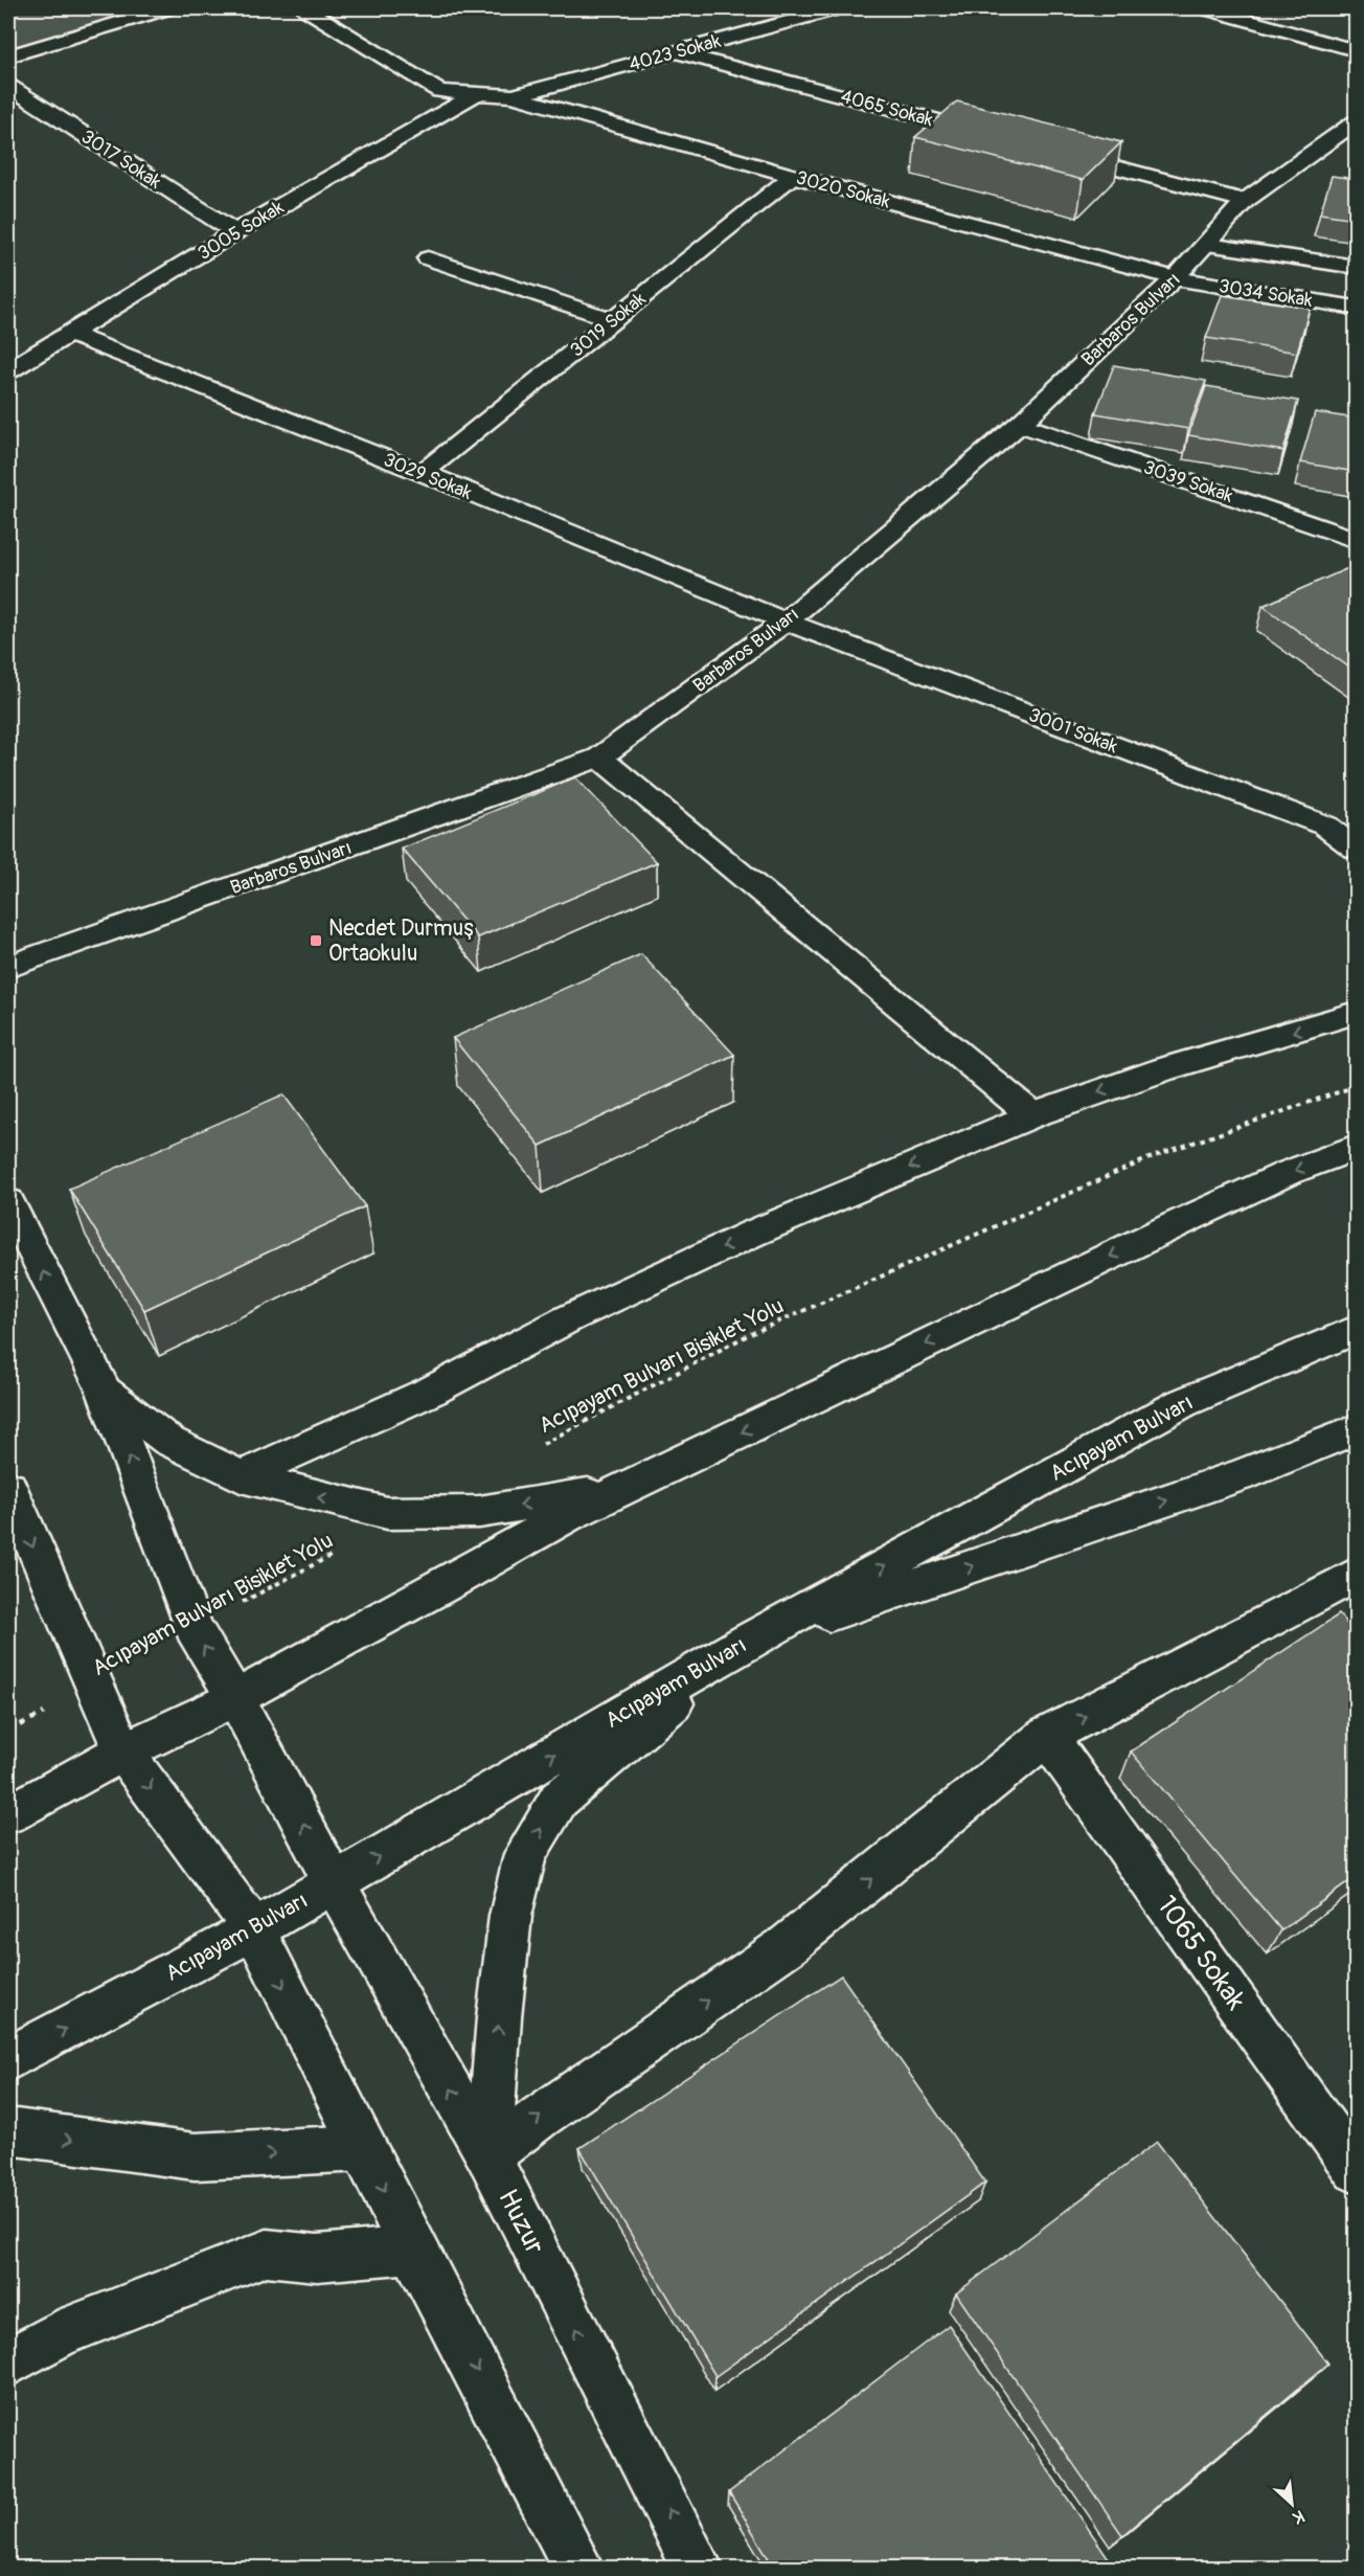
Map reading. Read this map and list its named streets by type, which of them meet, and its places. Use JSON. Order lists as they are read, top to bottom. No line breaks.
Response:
{"streets":{"street":["4023 Sokak","4065 Sokak","3017 Sokak","3020 Sokak","3005 Sokak","3034 Sokak","Barbaros Bulvarı","3019 Sokak","3029 Sokak","3039 Sokak","3001 Sokak","Acıpayam Bulvarı","1065 Sokak","Huzur"],"path":["Acıpayam Bulvarı Bisiklet Yolu"]},"crossings":[["4023 Sokak","4065 Sokak"],["4023 Sokak","3020 Sokak"],["3017 Sokak","3005 Sokak"],["3020 Sokak","3034 Sokak"],["3020 Sokak","Barbaros Bulvarı"],["3020 Sokak","3019 Sokak"],["3005 Sokak","3029 Sokak"],["3034 Sokak","Barbaros Bulvarı"],["Barbaros Bulvarı","3029 Sokak"],["Barbaros Bulvarı","3039 Sokak"],["Barbaros Bulvarı","3001 Sokak"],["3019 Sokak","3029 Sokak"],["3029 Sokak","3001 Sokak"],["Acıpayam Bulvarı Bisiklet Yolu","Huzur"],["Acıpayam Bulvarı","Huzur"]],"places":{"transit":["Necdet Durmuş Ortaokulu"]},"north":"bottom right"}
